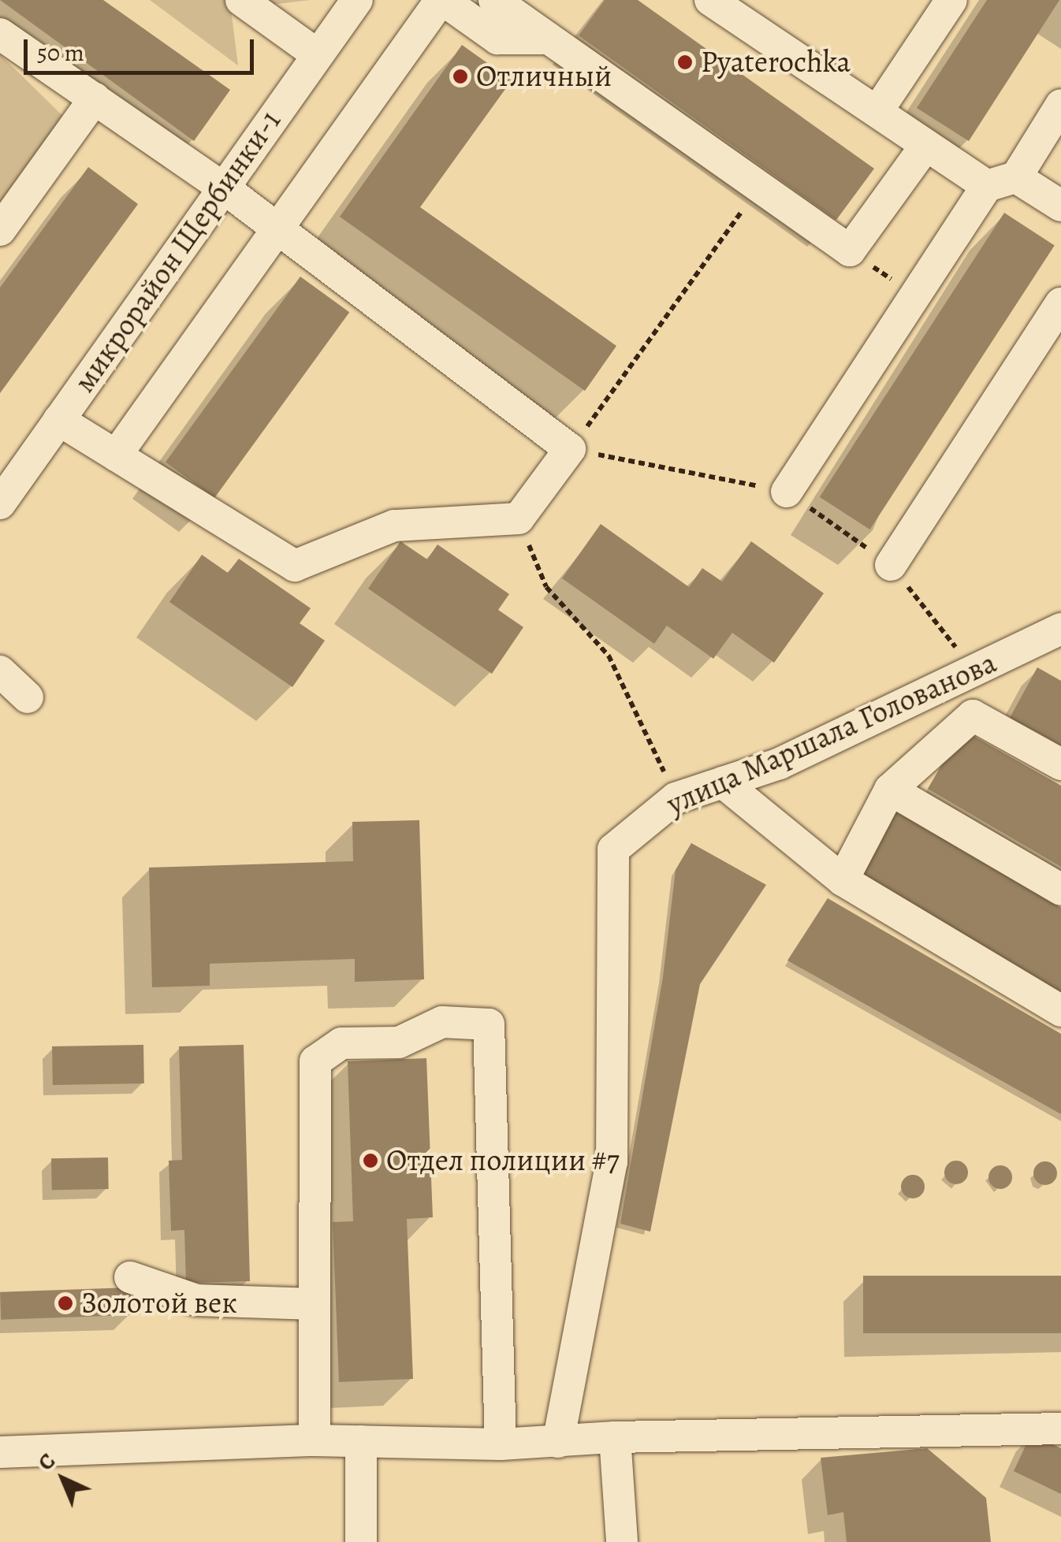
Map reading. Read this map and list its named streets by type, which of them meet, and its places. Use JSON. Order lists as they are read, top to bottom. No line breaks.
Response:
{"streets":{"street":["микрорайон Щербинки-1","улица Маршала Голованова"]},"places":["Pyaterochka","Отличный","Отдел полиции #7","Золотой век"],"scale_bar":"50 m","north":"top left"}
